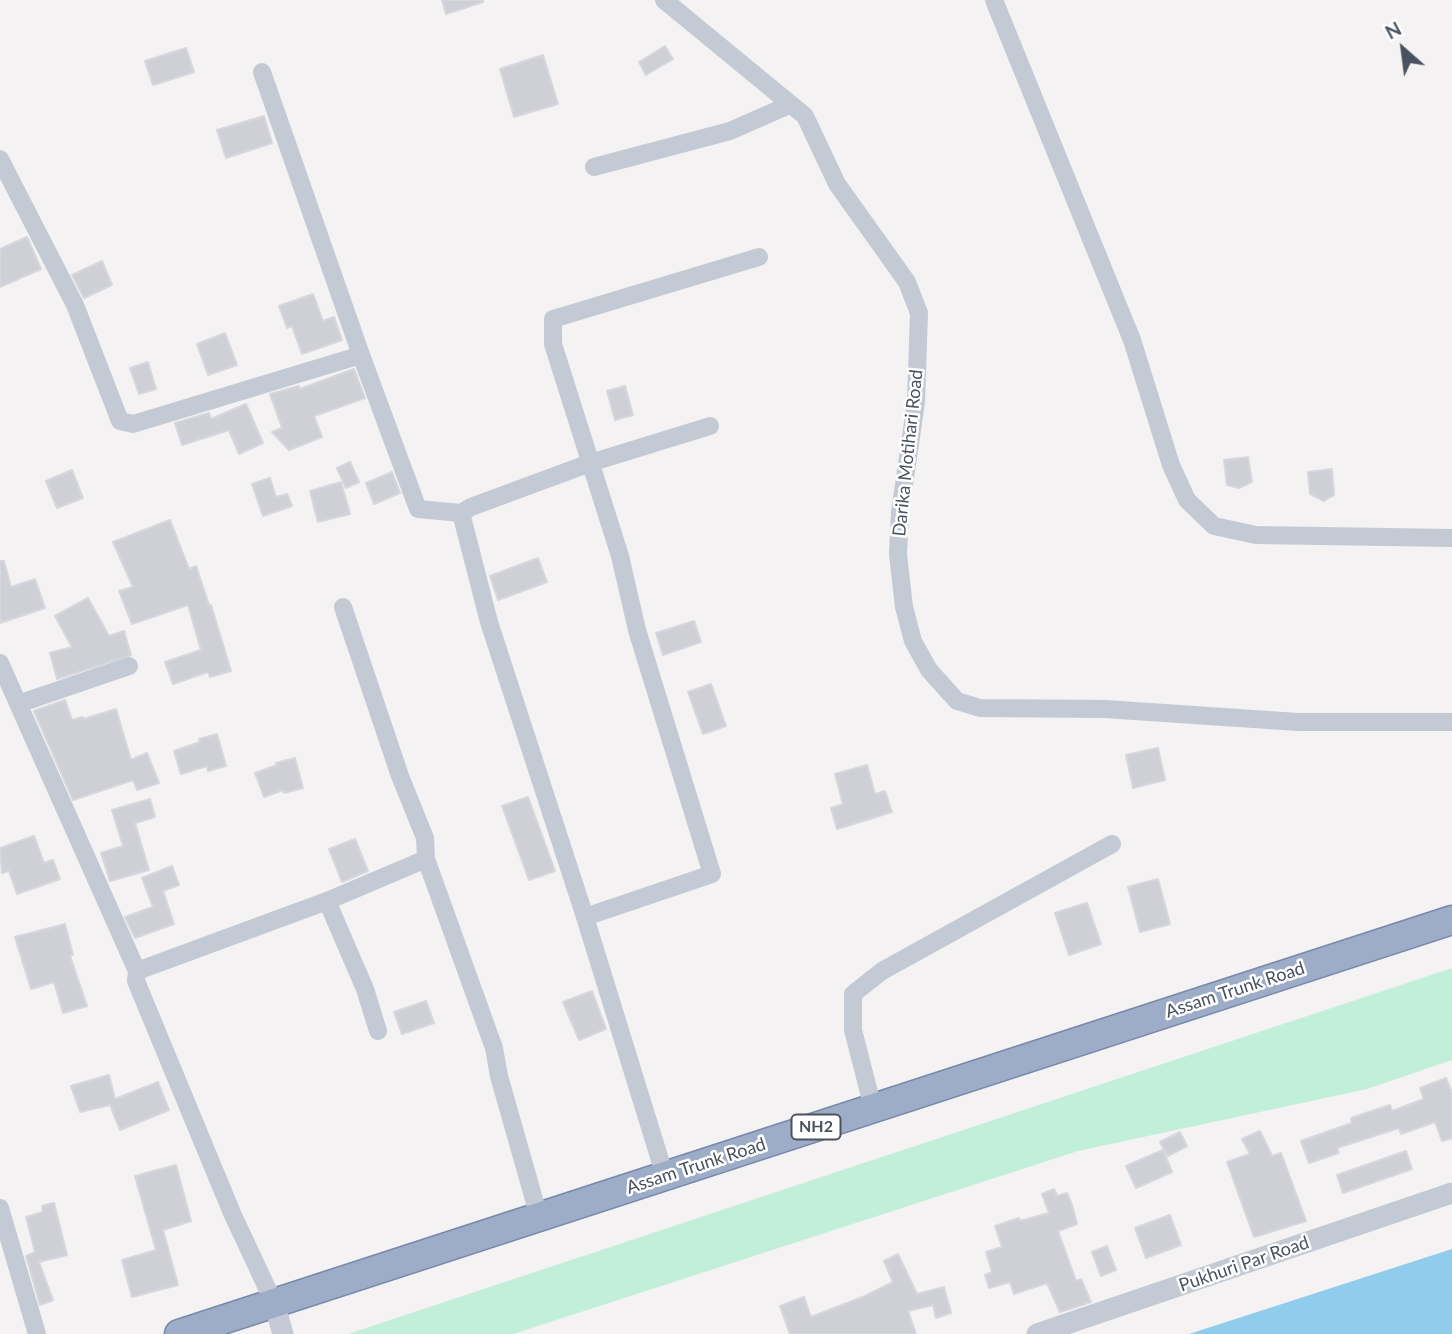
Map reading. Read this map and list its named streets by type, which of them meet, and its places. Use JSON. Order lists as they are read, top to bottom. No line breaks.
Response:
{"streets":{"highway":["Assam Trunk Road","NH2"],"street":["Darika Motihari Road","Pukhuri Par Road"]},"north":"top left"}
